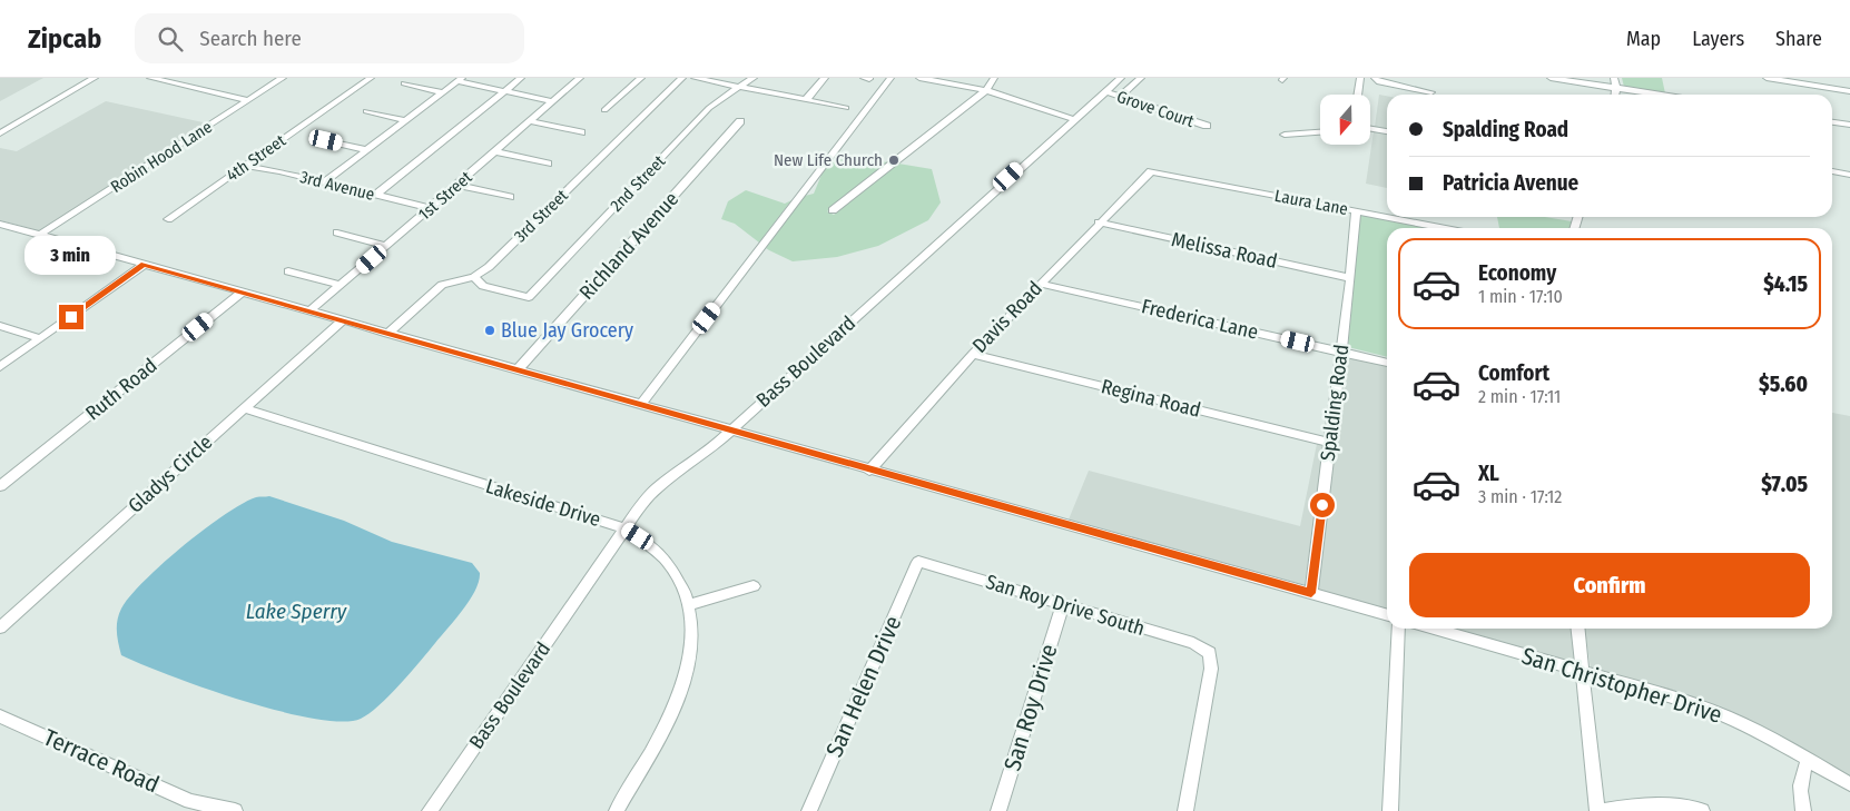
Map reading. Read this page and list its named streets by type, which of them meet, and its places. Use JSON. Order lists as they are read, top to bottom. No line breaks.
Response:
{"streets":{"street":["Grove Court","Robin Hood Lane","4th Street","2nd Street","3rd Avenue","1st Street","Laura Lane","3rd Street","Richland Avenue","Melissa Road","Davis Road","Frederica Lane","Bass Boulevard","Ruth Road","Regina Road","Spalding Road","Gladys Circle","Lakeside Drive","San Roy Drive South","San Christopher Drive","San Helen Drive","San Roy Drive","Terrace Road"]},"crossings":[["Grove Court","Bass Boulevard"],["4th Street","3rd Avenue"],["2nd Street","3rd Street"],["3rd Avenue","1st Street"],["Laura Lane","Davis Road"],["Laura Lane","Spalding Road"],["Melissa Road","Davis Road"],["Melissa Road","Spalding Road"],["Davis Road","Frederica Lane"],["Davis Road","Regina Road"],["Frederica Lane","Spalding Road"],["Bass Boulevard","Lakeside Drive"],["Regina Road","Spalding Road"],["Gladys Circle","Lakeside Drive"],["San Roy Drive South","San Helen Drive"],["San Roy Drive South","San Roy Drive"]],"water":["Lake Sperry"],"places":["New Life Church","Blue Jay Grocery"],"north":"bottom","page":{"header":"Zipcab","search":"Search here","nav":["Map","Layers","Share"],"banner":["Spalding Road","Patricia Avenue"],"bubble":"3 min","list":[{"name":"Economy","note":"1 min · 17:10","value":"$4.15"},{"name":"Comfort","note":"2 min · 17:11","value":"$5.60"},{"name":"XL","note":"3 min · 17:12","value":"$7.05"}],"buttons":"Confirm"}}
